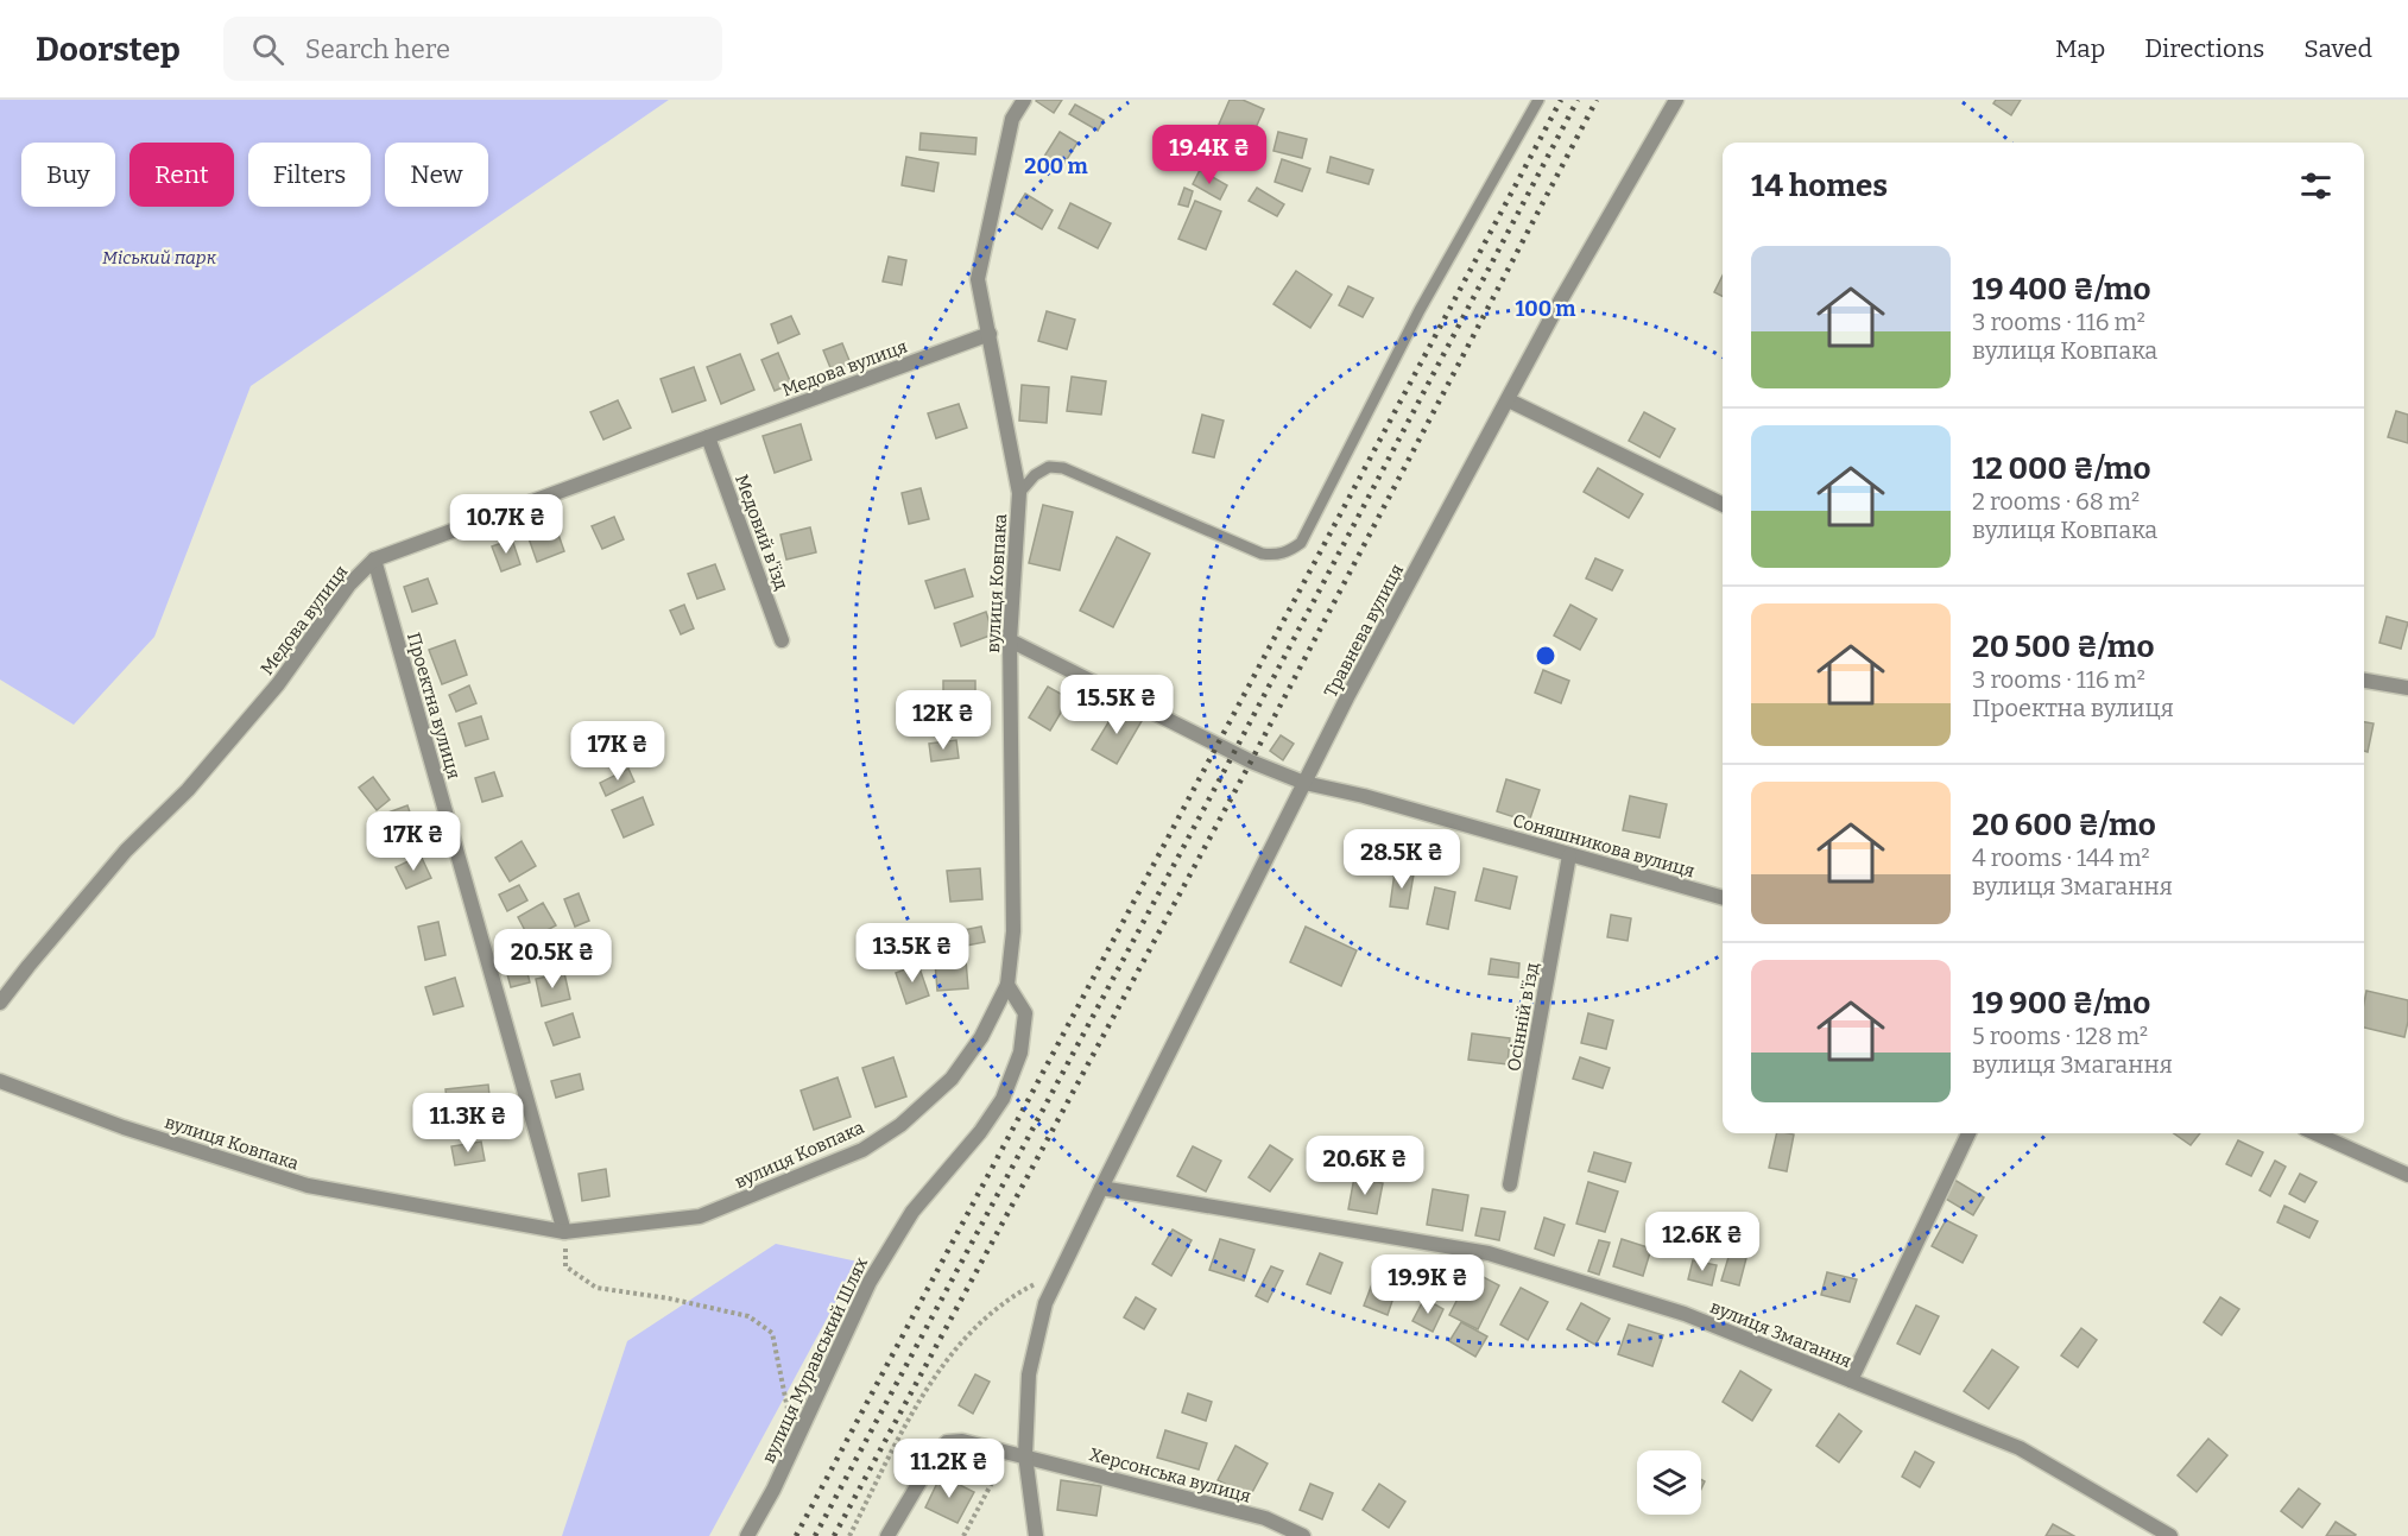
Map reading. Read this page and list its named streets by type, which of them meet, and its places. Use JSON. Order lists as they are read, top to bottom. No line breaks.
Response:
{"streets":{"street":["Медова вулиця","Медовий в'їзд","вулиця Ковпака","Травнева вулиця","Проектна вулиця","Соняшникова вулиця","Осінній в'їзд","вулиця Змагання","вулиця Муравський Шлях","Херсонська вулиця"]},"crossings":[["Медова вулиця","Медовий в'їзд"],["Медова вулиця","вулиця Ковпака"],["Медова вулиця","Проектна вулиця"],["вулиця Ковпака","Проектна вулиця"],["вулиця Ковпака","Соняшникова вулиця"],["вулиця Ковпака","вулиця Муравський Шлях"],["Травнева вулиця","Соняшникова вулиця"],["Травнева вулиця","вулиця Змагання"],["Травнева вулиця","Херсонська вулиця"],["Соняшникова вулиця","Осінній в'їзд"]],"parks":["Міський парк"],"page":{"header":"Doorstep","search":"Search here","nav":["Map","Directions","Saved"],"price":["19.4K ₴","10.7K ₴","15.5K ₴","12K ₴","17K ₴","17K ₴","28.5K ₴","13.5K ₴","20.5K ₴","11.3K ₴","20.6K ₴","12.6K ₴","19.9K ₴","11.2K ₴"],"chip":["Buy","Rent","Filters","New"],"heading":"14 homes","list":[{"name":"19 400 ₴/mo","note":"3 rooms · 116 m² · вулиця Ковпака"},{"name":"12 000 ₴/mo","note":"2 rooms · 68 m² · вулиця Ковпака"},{"name":"20 500 ₴/mo","note":"3 rooms · 116 m² · Проектна вулиця"},{"name":"20 600 ₴/mo","note":"4 rooms · 144 m² · вулиця Змагання"},{"name":"19 900 ₴/mo","note":"5 rooms · 128 m² · вулиця Змагання"}]},"rings":["200 m","100 m"]}
